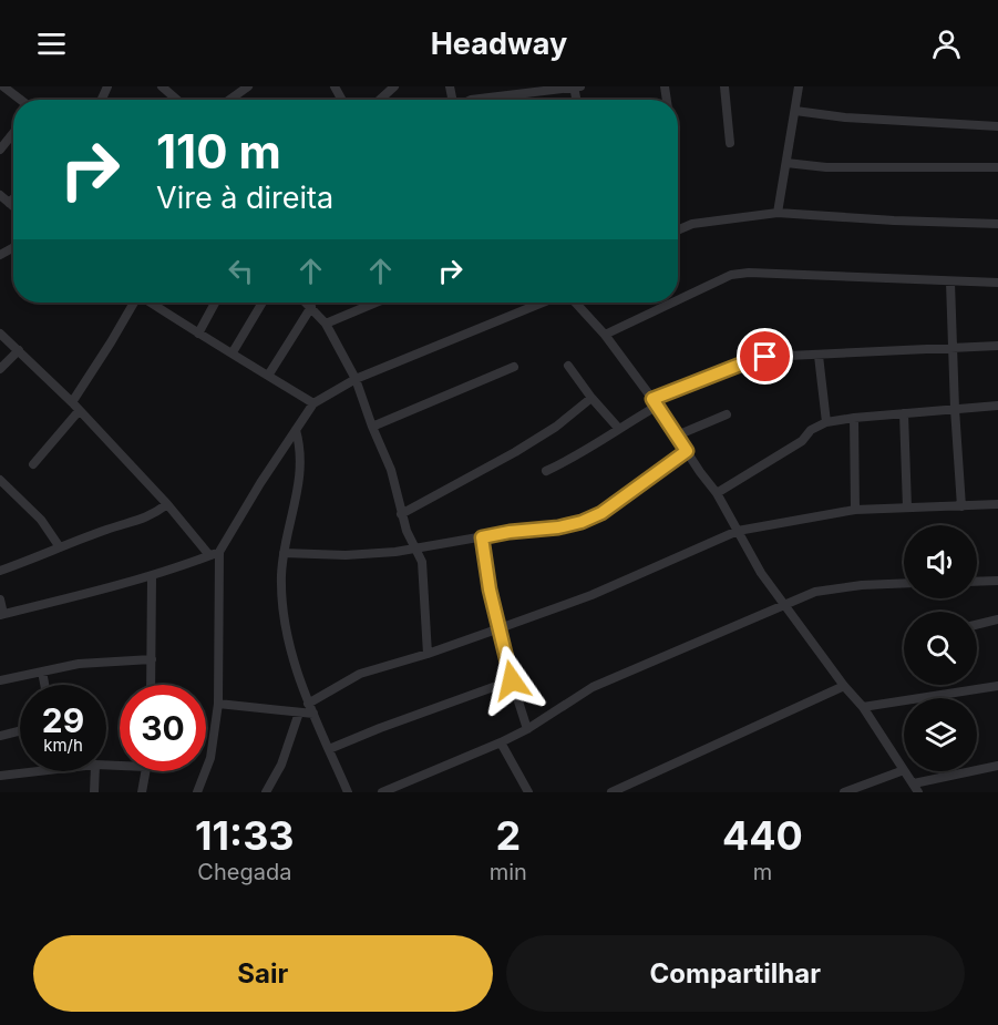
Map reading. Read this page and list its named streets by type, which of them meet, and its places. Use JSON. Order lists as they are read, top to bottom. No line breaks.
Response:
{"page":{"header":"Headway","turn":["110 m","Vire à direita"],"speed":"29 km/h","limit":"30","eta":["11:33","Chegada","2","min","440","m"],"buttons":["Sair","Compartilhar"]}}
